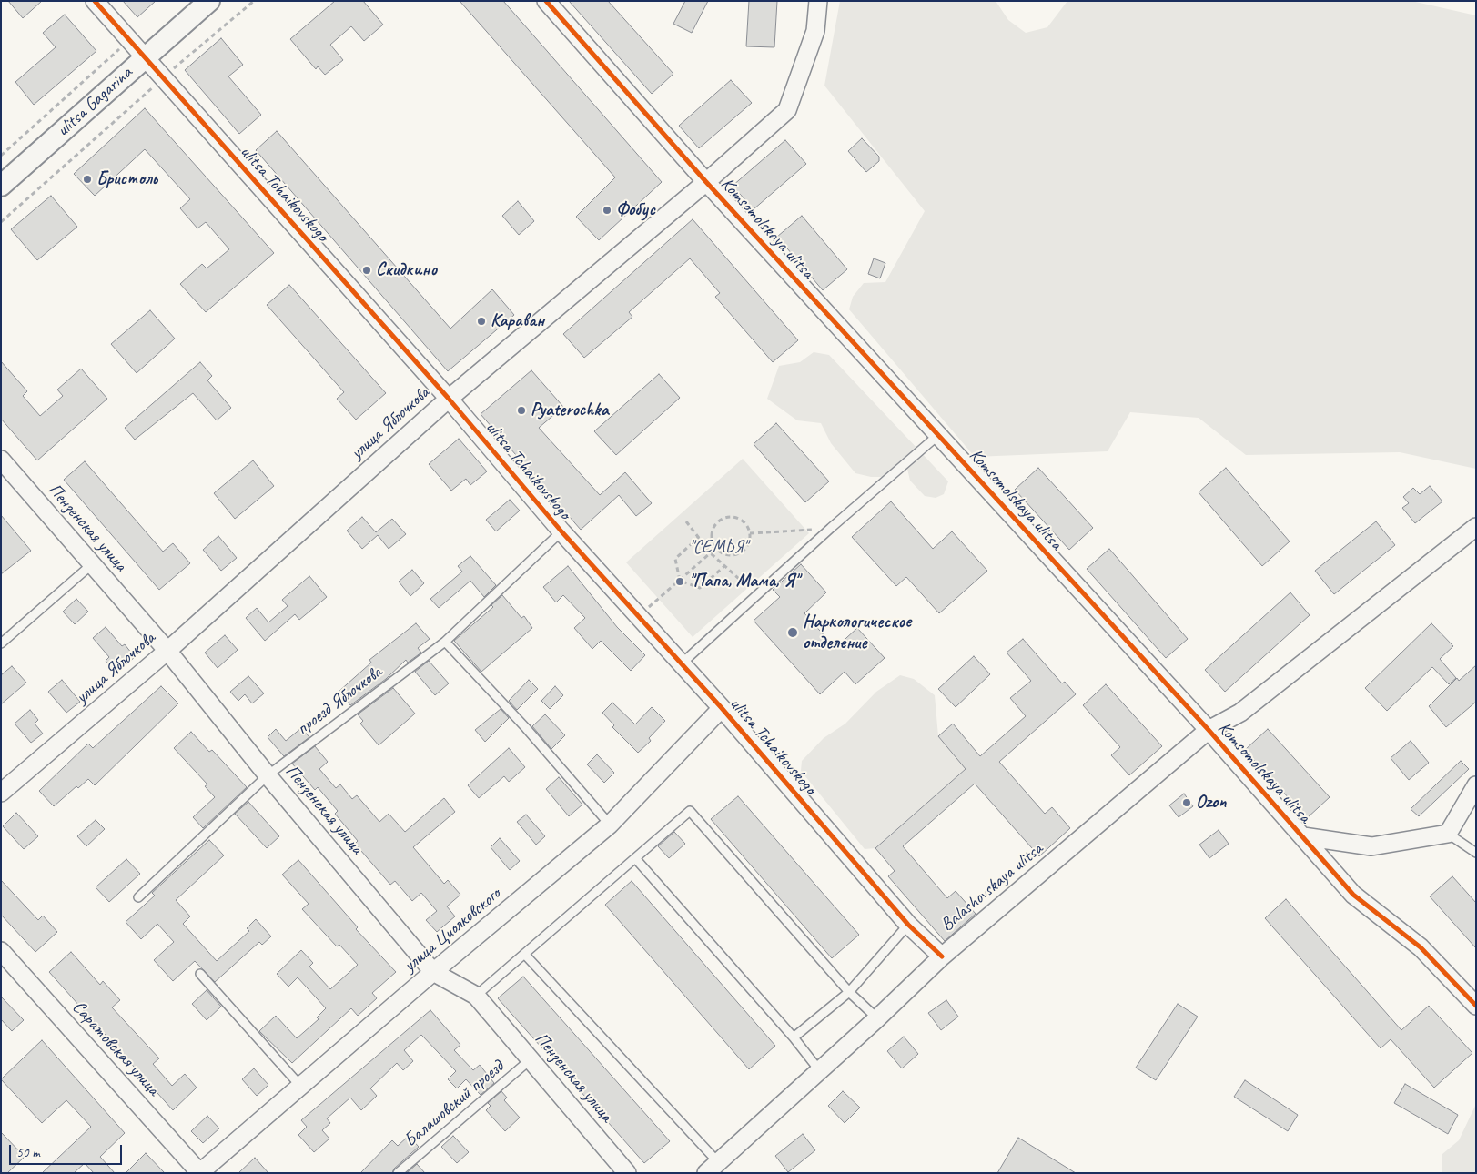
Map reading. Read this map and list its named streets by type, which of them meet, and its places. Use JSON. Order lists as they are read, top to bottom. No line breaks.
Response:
{"streets":{"street":["ulitsa Gagarina","ulitsa Tchaikovskogo","Komsomolskaya ulitsa","улица Яблочкова","Пензенская улица","Balashovskaya ulitsa","улица Циолковского","Саратовская улица"],"lane":["проезд Яблочкова","Балашовский проезд"]},"crossings":[["ulitsa Gagarina","ulitsa Tchaikovskogo"],["ulitsa Tchaikovskogo","улица Яблочкова"],["ulitsa Tchaikovskogo","проезд Яблочкова"],["ulitsa Tchaikovskogo","Balashovskaya ulitsa"],["ulitsa Tchaikovskogo","улица Циолковского"],["Komsomolskaya ulitsa","улица Яблочкова"],["Komsomolskaya ulitsa","Balashovskaya ulitsa"],["улица Яблочкова","Пензенская улица"],["Пензенская улица","проезд Яблочкова"],["Пензенская улица","улица Циолковского"],["Пензенская улица","Балашовский проезд"],["улица Циолковского","Саратовская улица"]],"parks":["\"СЕМЬЯ\""],"places":["Бристоль","Фобус","Скидкино","Караван","Pyaterochka","\"Папа, Мама, Я\"","Наркологическое отделение","Ozon"],"scale_bar":"50 m"}
